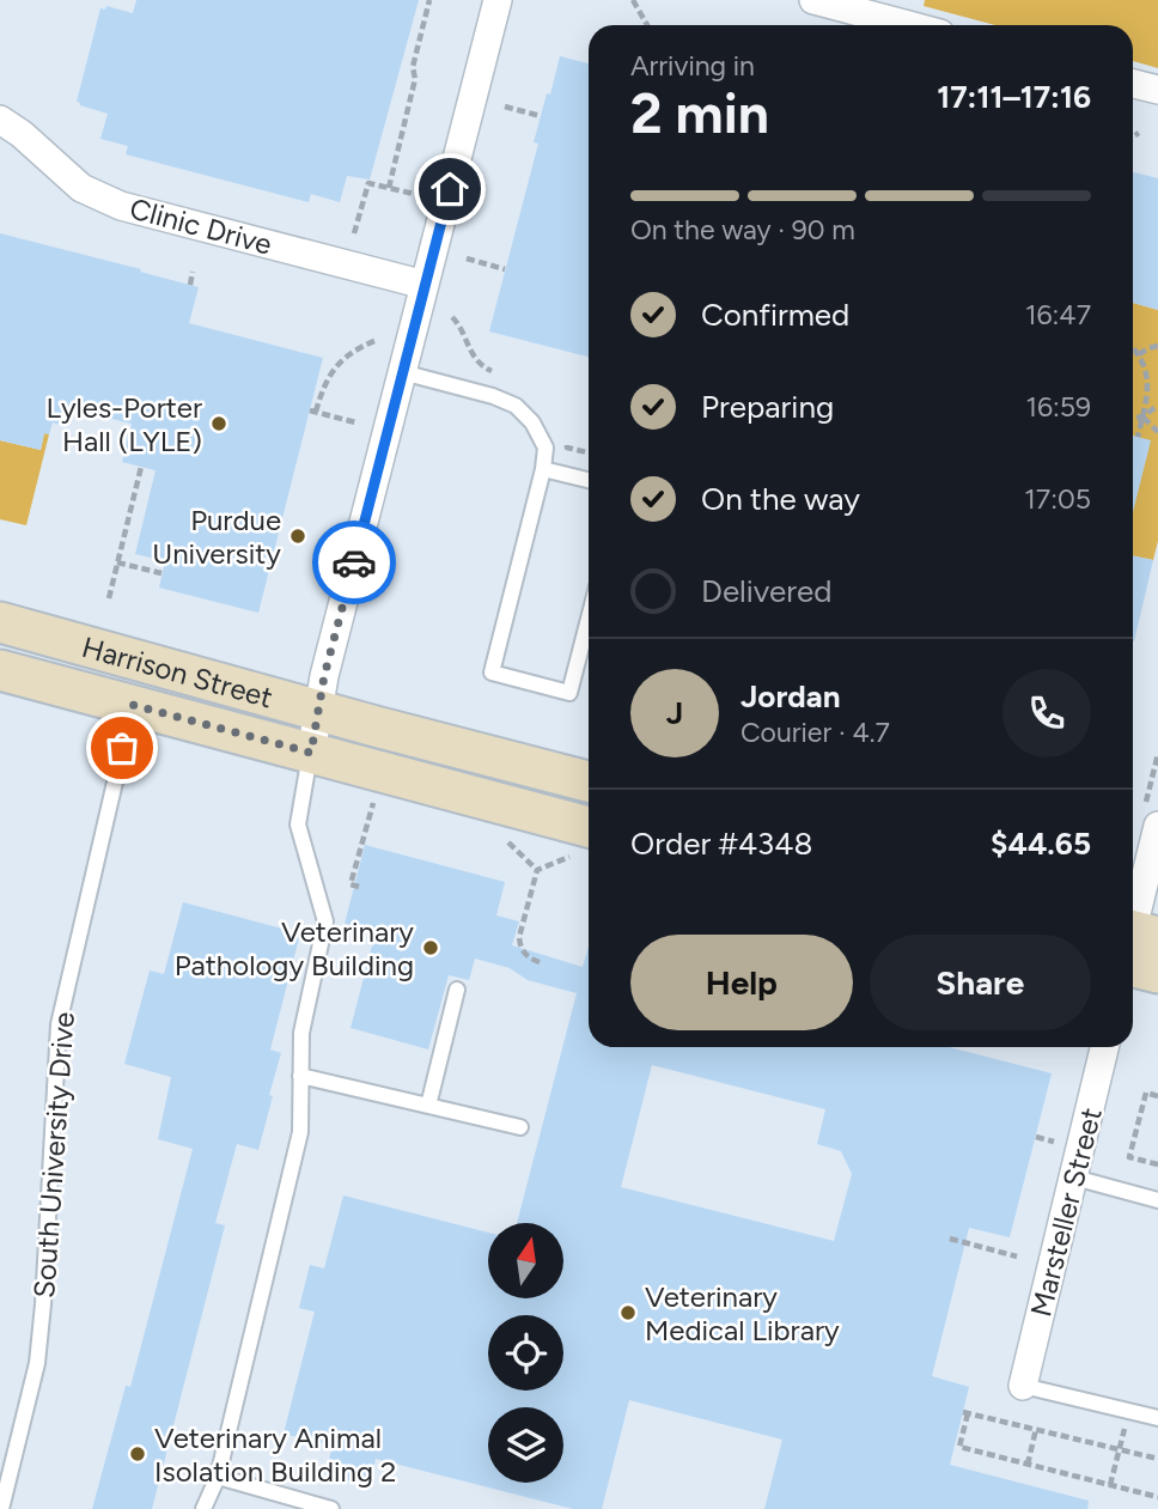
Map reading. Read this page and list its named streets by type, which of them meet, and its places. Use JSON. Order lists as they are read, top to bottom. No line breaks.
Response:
{"streets":{"main road":["Harrison Street"],"street":["Clinic Drive","Marsteller Street"],"lane":["South University Drive"]},"crossings":[["Harrison Street","South University Drive"]],"places":["Lyles-Porter Hall (LYLE)","Purdue University","Veterinary Pathology Building","Veterinary Medical Library","Veterinary Animal Isolation Building 2"],"north":"top","page":{"heading":["2 min","Arriving in","17:11–17:16"],"panel":["Jordan","Courier · 4.7","Order #4348","$44.65"],"bar":"On the way · 90 m","list":[["Confirmed","16:47"],["Preparing","16:59"],["On the way","17:05"],"Delivered"],"round":"J","buttons":["Help","Share"]}}
